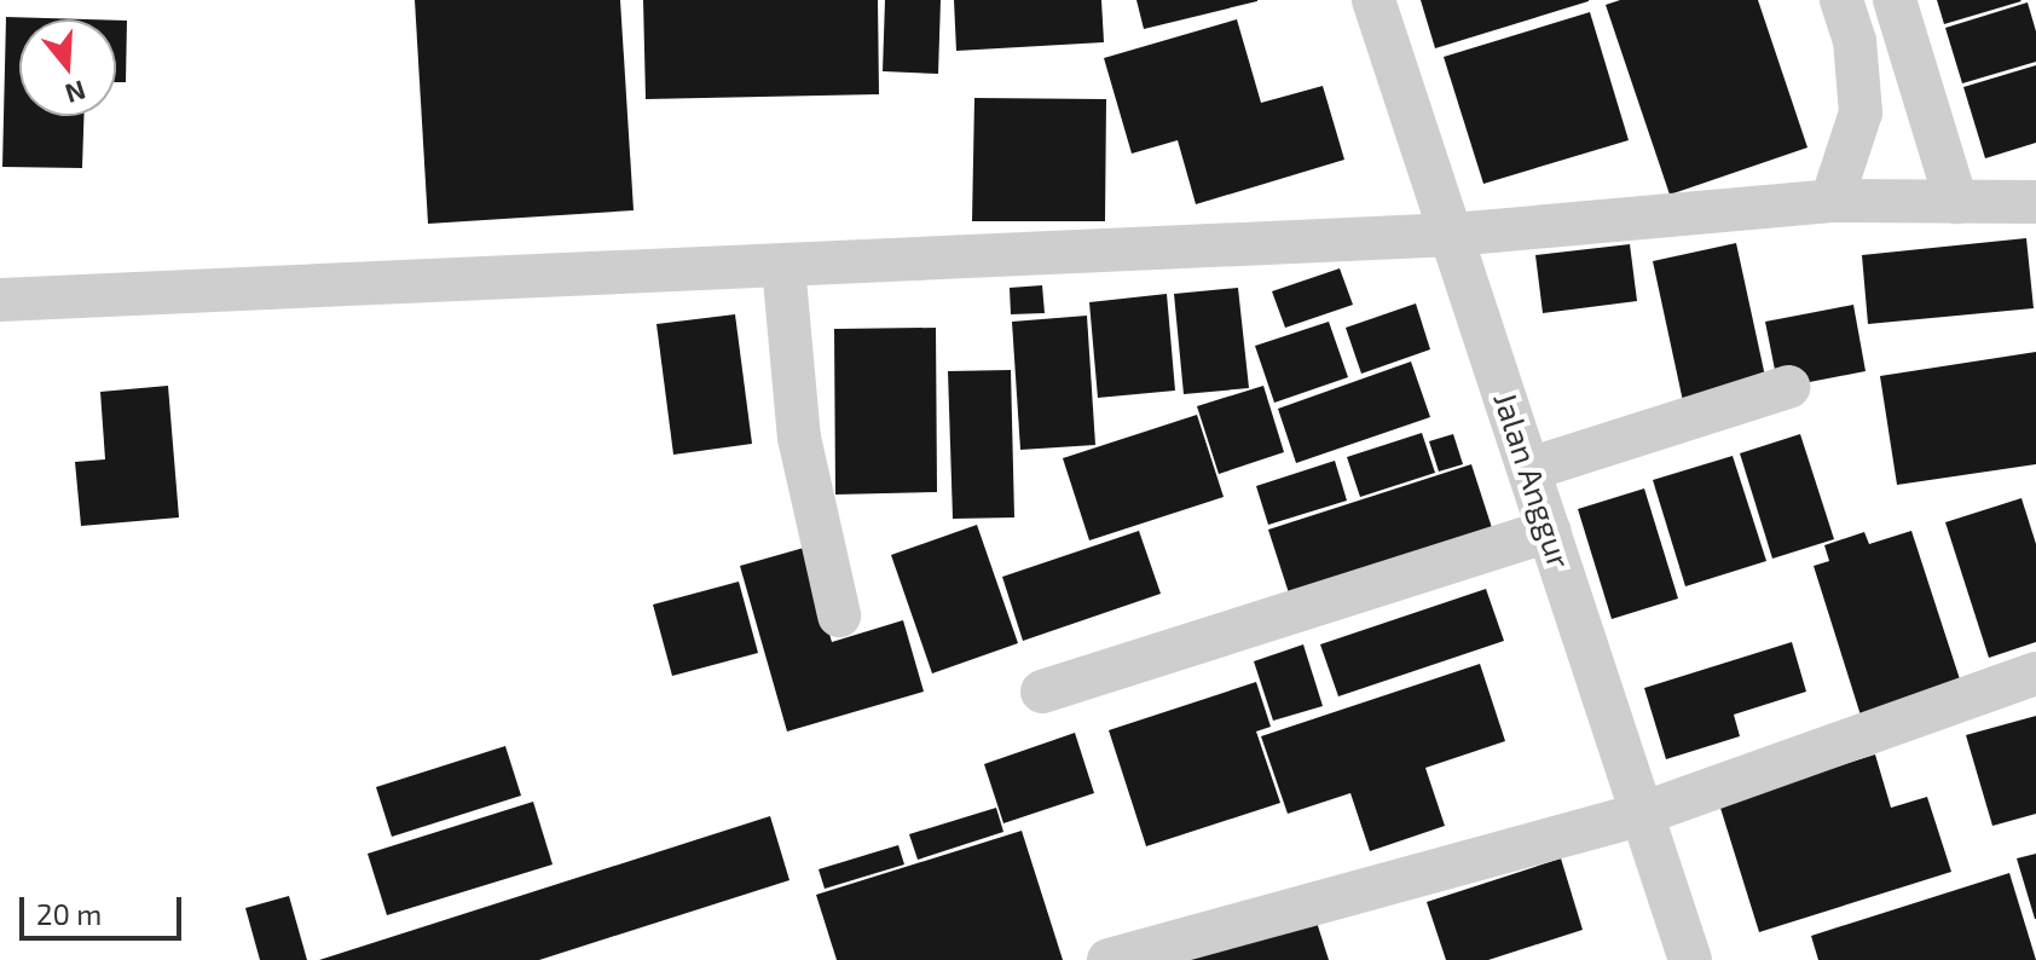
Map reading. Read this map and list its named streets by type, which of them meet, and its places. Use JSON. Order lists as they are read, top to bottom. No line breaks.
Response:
{"streets":{"street":["Jalan Anggur"]},"scale_bar":"20 m","north":"bottom"}
